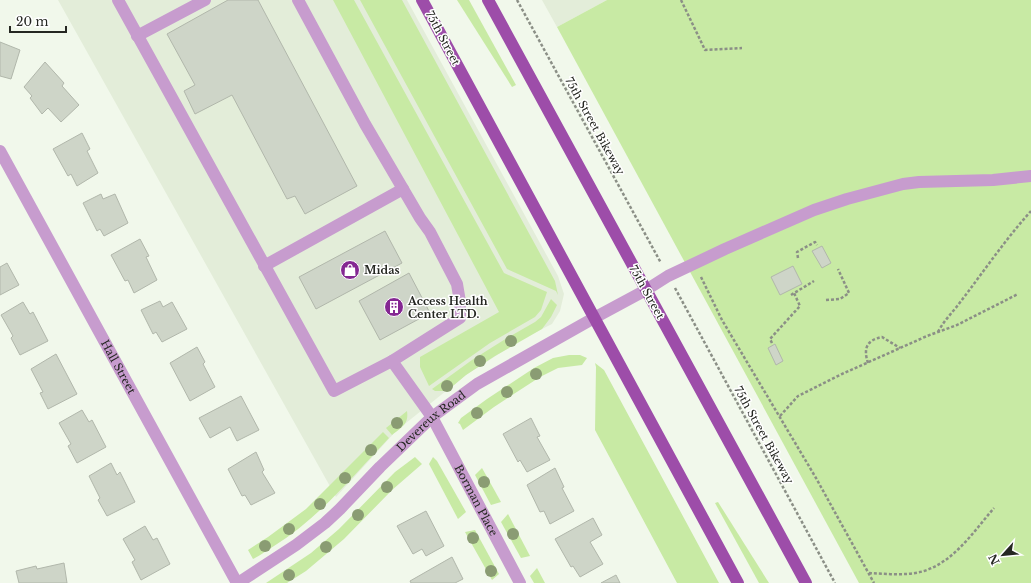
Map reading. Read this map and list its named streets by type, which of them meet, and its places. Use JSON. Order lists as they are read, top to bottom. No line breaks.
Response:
{"streets":{"main road":["75th Street"],"street":["Hall Street","Devereux Road","Borman Place"],"path":["75th Street Bikeway"]},"crossings":[["75th Street","Devereux Road"],["Hall Street","Devereux Road"],["Devereux Road","Borman Place"]],"places":{"shop":["Midas"],"building":["Access Health Center LTD."]},"scale_bar":"20 m","north":"bottom left"}
